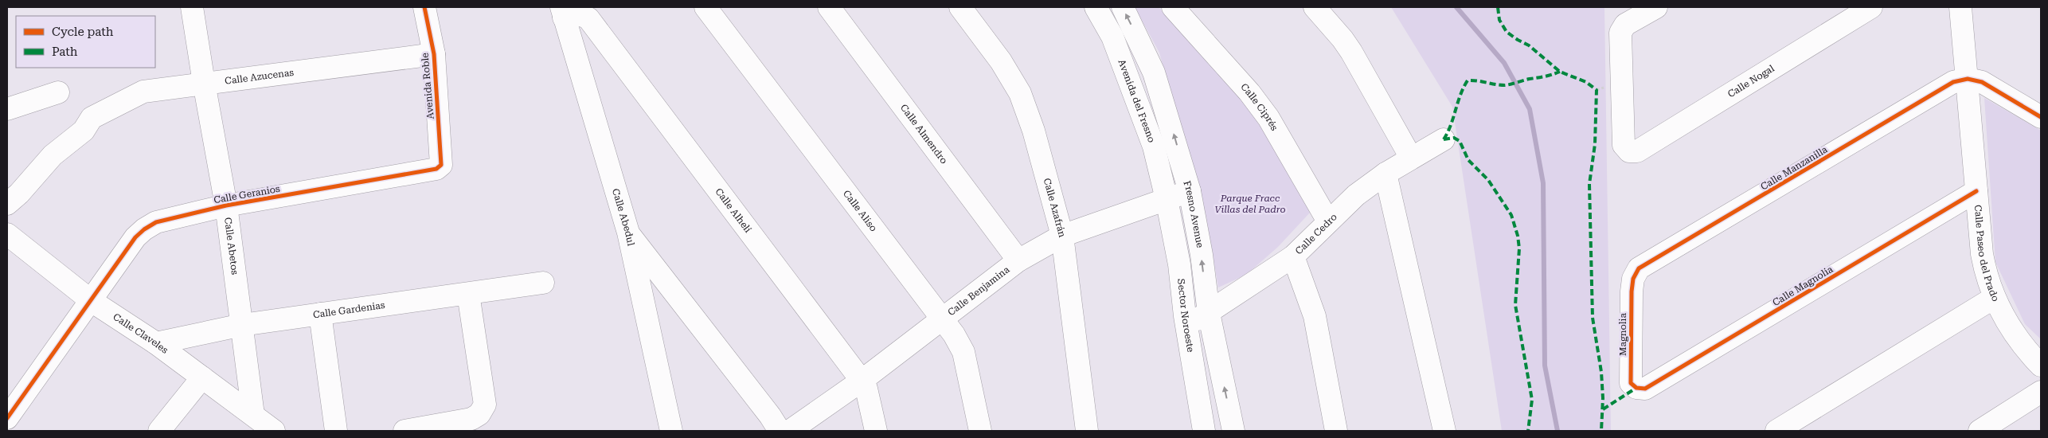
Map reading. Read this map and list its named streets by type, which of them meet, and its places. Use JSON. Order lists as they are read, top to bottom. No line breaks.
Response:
{"streets":{"street":["Calle Azucenas","Calle Nogal","Avenida Roble","Avenida del Fresno","Calle Ciprés","Calle Almendro","Calle Manzanilla","Calle Geranios","Calle Azafrán","Calle Alhelí","Calle Aliso","Fresno Avenue","Calle Abedul","Calle Cedro","Calle Abetos","Calle Paseo del Prado","Calle Magnolia","Calle Benjamina","Calle Gardenias","Sector Noroeste","Calle Claveles","Magnolia"]},"crossings":[["Calle Azucenas","Avenida Roble"],["Calle Azucenas","Calle Abetos"],["Avenida Roble","Calle Geranios"],["Avenida del Fresno","Calle Benjamina"],["Avenida del Fresno","Sector Noroeste"],["Calle Ciprés","Calle Cedro"],["Calle Almendro","Calle Benjamina"],["Calle Manzanilla","Calle Paseo del Prado"],["Calle Manzanilla","Magnolia"],["Calle Geranios","Calle Abetos"],["Calle Geranios","Calle Claveles"],["Calle Azafrán","Calle Benjamina"],["Calle Alhelí","Calle Abedul"],["Calle Alhelí","Calle Benjamina"],["Calle Aliso","Calle Benjamina"],["Fresno Avenue","Calle Cedro"],["Fresno Avenue","Calle Benjamina"],["Calle Cedro","Sector Noroeste"],["Calle Abetos","Calle Gardenias"],["Calle Abetos","Calle Claveles"],["Calle Paseo del Prado","Calle Magnolia"],["Calle Magnolia","Magnolia"],["Calle Benjamina","Sector Noroeste"],["Calle Gardenias","Calle Claveles"]],"parks":["Parque Fracc Villas del Padro"],"legend":["Cycle path","Path"]}
